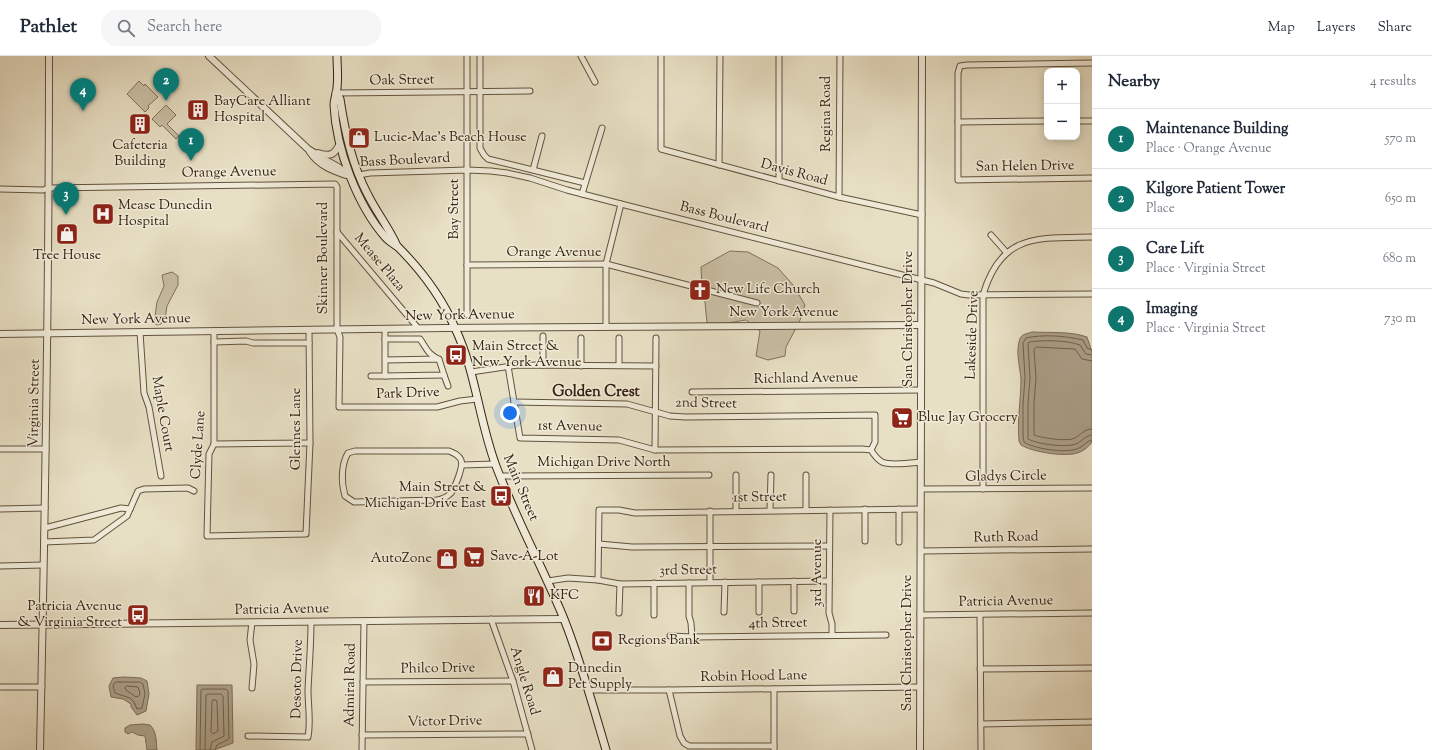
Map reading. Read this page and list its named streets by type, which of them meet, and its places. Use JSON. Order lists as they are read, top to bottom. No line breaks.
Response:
{"streets":{"main road":["Main Street"],"street":["Oak Street","Regina Road","Bass Boulevard","San Helen Drive","Orange Avenue","Davis Road","Bay Street","Skinner Boulevard","Mease Plaza","New York Avenue","San Christopher Drive","Lakeside Drive","Richland Avenue","Park Drive","Virginia Street","2nd Street","Maple Court","1st Avenue","Glennes Lane","Clyde Lane","Michigan Drive North","Gladys Circle","1st Street","Ruth Road","3rd Street","3rd Avenue","Patricia Avenue","4th Street","Philco Drive","Robin Hood Lane","Desoto Drive","Angle Road","Admiral Road","Victor Drive"]},"crossings":[["Oak Street","Bay Street"],["Regina Road","Davis Road"],["Bass Boulevard","Bay Street"],["Bass Boulevard","San Christopher Drive"],["Bass Boulevard","Lakeside Drive"],["Bass Boulevard","Main Street"],["Orange Avenue","Bay Street"],["Orange Avenue","Skinner Boulevard"],["Orange Avenue","Virginia Street"],["Davis Road","San Christopher Drive"],["Skinner Boulevard","Mease Plaza"],["Skinner Boulevard","New York Avenue"],["Skinner Boulevard","Park Drive"],["Mease Plaza","New York Avenue"],["New York Avenue","San Christopher Drive"],["New York Avenue","Virginia Street"],["New York Avenue","Maple Court"],["New York Avenue","Glennes Lane"],["New York Avenue","Clyde Lane"],["New York Avenue","Main Street"],["San Christopher Drive","Richland Avenue"],["San Christopher Drive","Gladys Circle"],["San Christopher Drive","1st Street"],["San Christopher Drive","Ruth Road"],["San Christopher Drive","Patricia Avenue"],["San Christopher Drive","Robin Hood Lane"],["Lakeside Drive","Gladys Circle"],["Park Drive","Main Street"],["Virginia Street","Patricia Avenue"],["2nd Street","1st Avenue"],["Glennes Lane","Clyde Lane"],["Michigan Drive North","Main Street"],["Main Street","3rd Street"],["Main Street","Patricia Avenue"],["Main Street","Robin Hood Lane"],["1st Street","3rd Avenue"],["3rd Street","3rd Avenue"],["3rd Avenue","4th Street"],["Patricia Avenue","Desoto Drive"],["Patricia Avenue","Angle Road"],["Patricia Avenue","Admiral Road"],["Philco Drive","Angle Road"],["Philco Drive","Admiral Road"],["Angle Road","Victor Drive"],["Admiral Road","Victor Drive"]],"districts":["Golden Crest"],"places":{"building":["BayCare Alliant Hospital","Cafeteria Building"],"shop":["Lucie-Mae's Beach House","Tree House","AutoZone","Dunedin Pet Supply"],"hospital":["Mease Dunedin Hospital"],"church":["New Life Church"],"bus stop":["Main Street & New York Avenue","Main Street & Michigan Drive East","Patricia Avenue & Virginia Street"],"supermarket":["Blue Jay Grocery","Save-A-Lot"],"restaurant":["KFC"],"bank":["Regions Bank"]},"page":{"header":"Pathlet","search":"Search here","nav":["Map","Layers","Share"],"heading":["Nearby","4 results"],"map_buttons":["+","−"],"pins":["2","4","1","3"],"list":[{"mark":"1","name":"Maintenance Building","note":"Place · Orange Avenue","value":"570 m"},{"mark":"2","name":"Kilgore Patient Tower","note":"Place","value":"650 m"},{"mark":"3","name":"Care Lift","note":"Place · Virginia Street","value":"680 m"},{"mark":"4","name":"Imaging","note":"Place · Virginia Street","value":"730 m"}]}}
